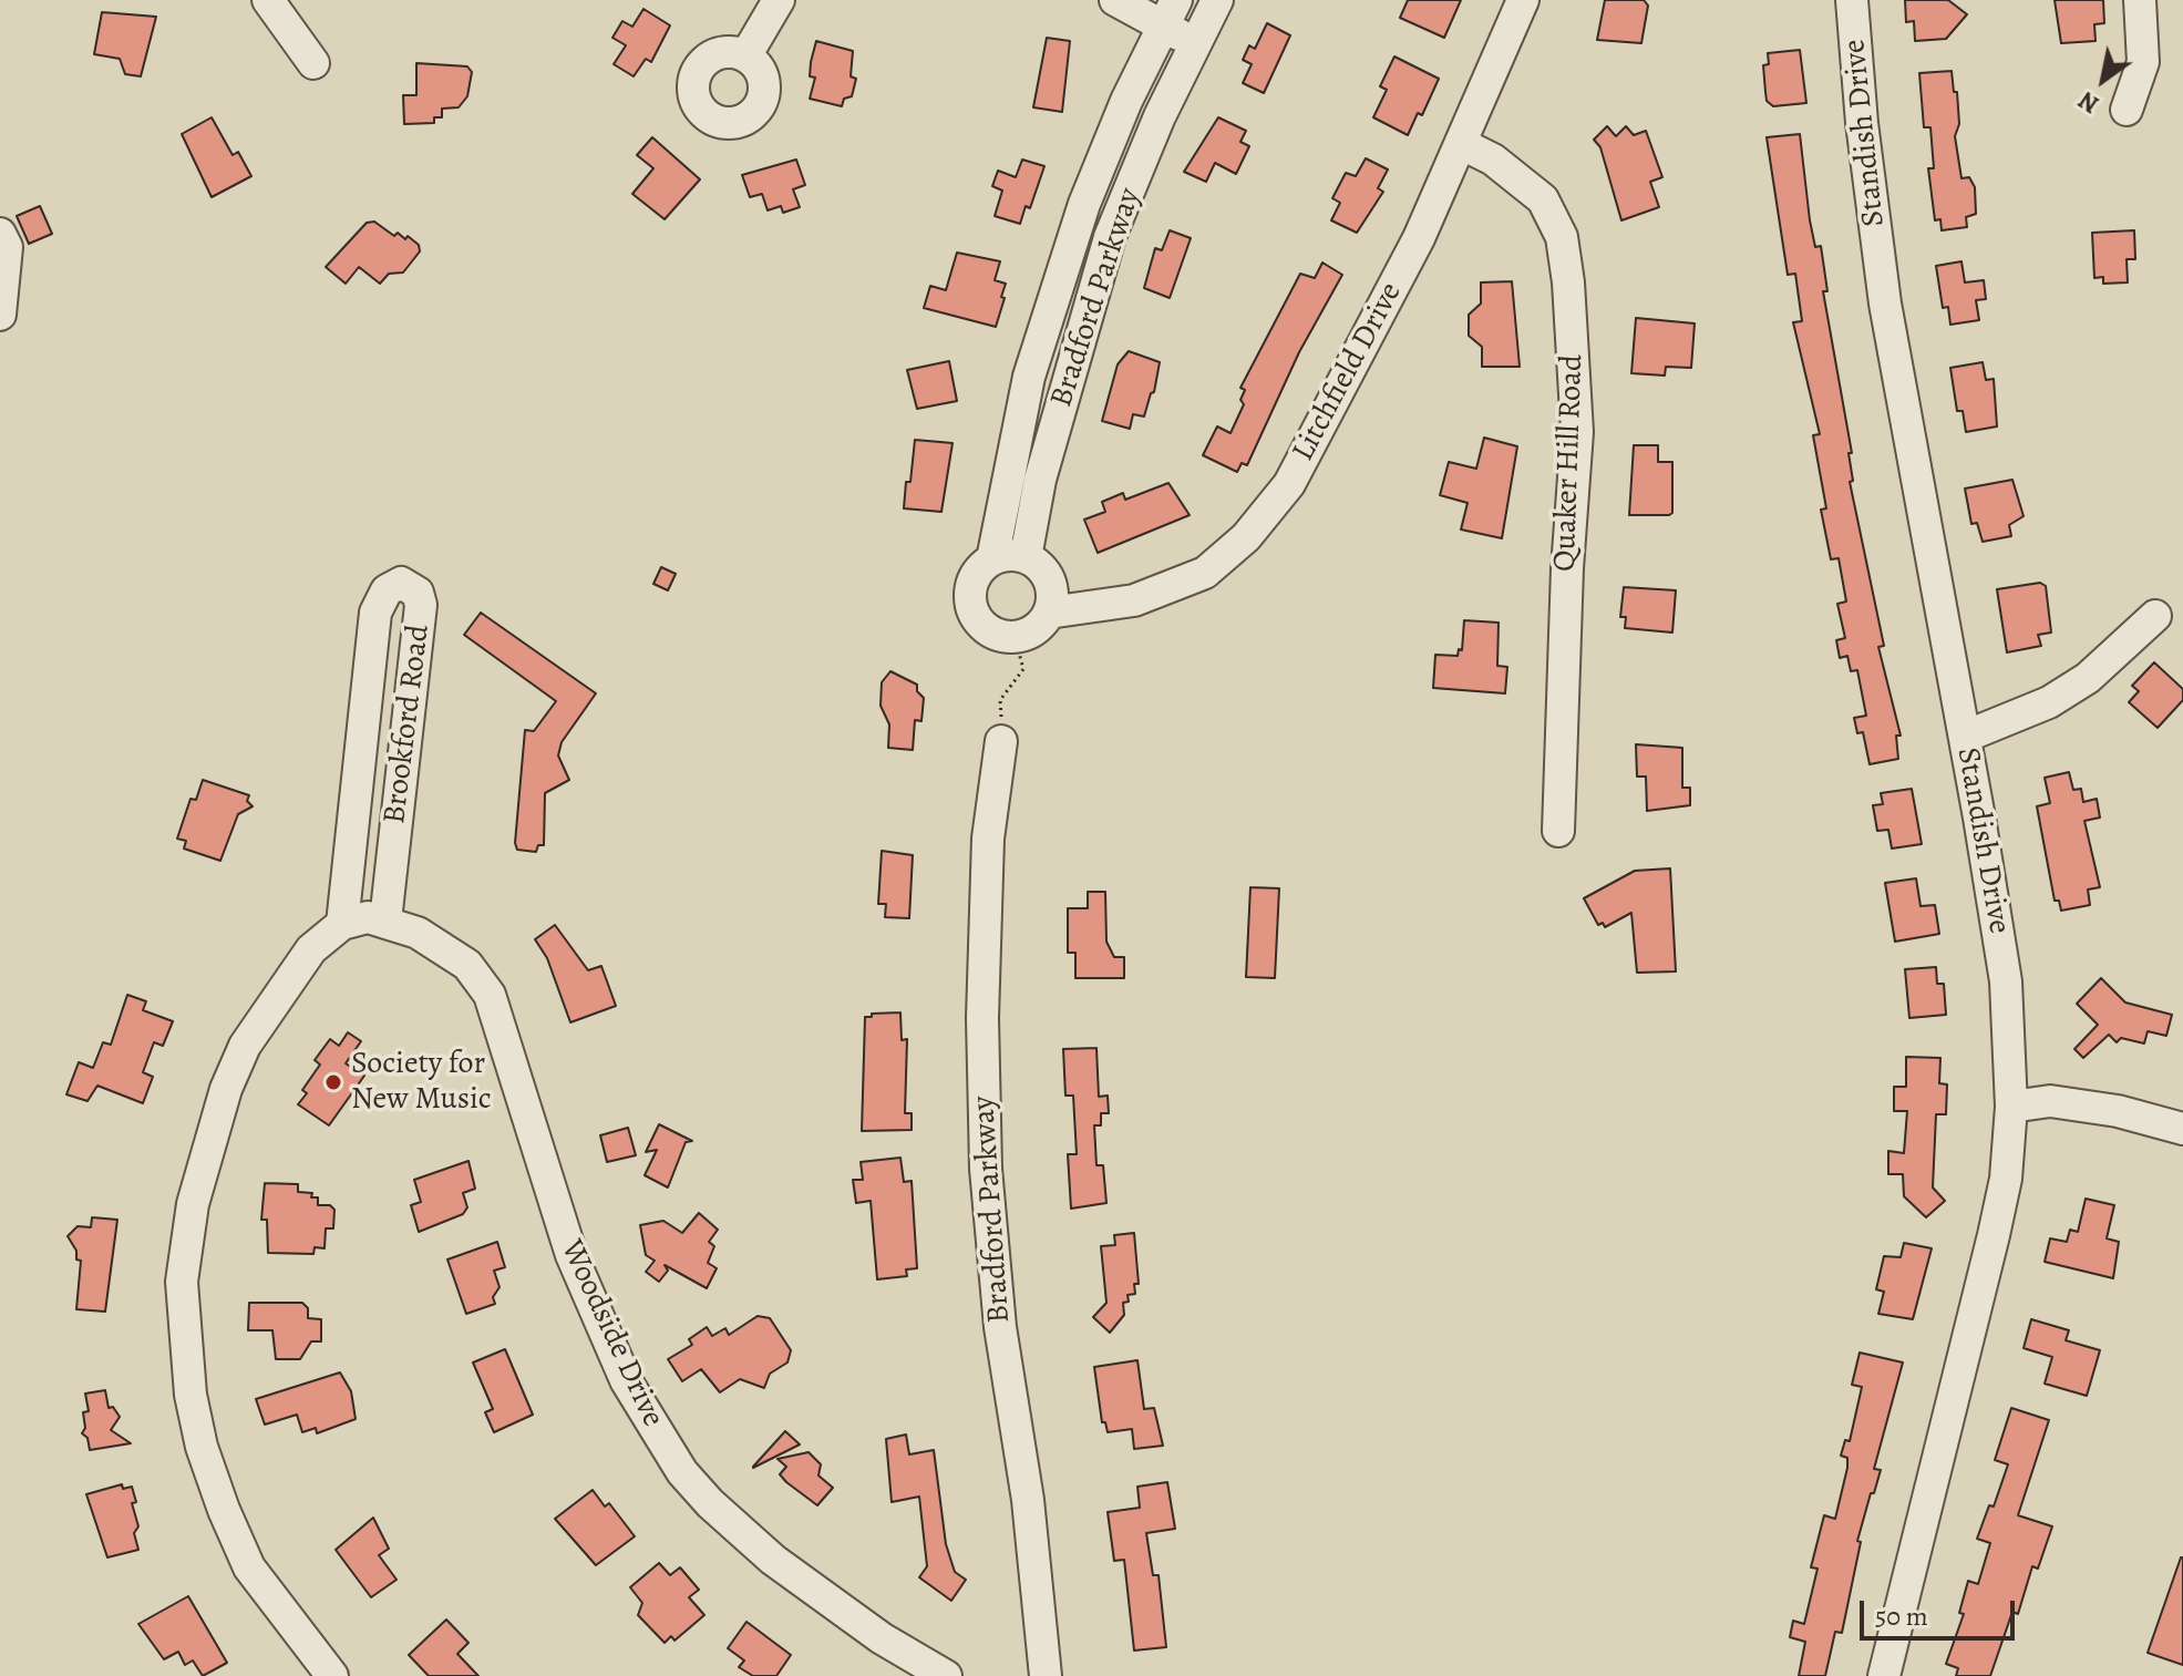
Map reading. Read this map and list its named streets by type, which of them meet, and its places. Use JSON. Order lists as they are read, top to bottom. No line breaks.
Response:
{"streets":{"street":["Standish Drive","Bradford Parkway","Litchfield Drive","Quaker Hill Road","Brookford Road","Woodside Drive"]},"crossings":[["Bradford Parkway","Litchfield Drive"],["Litchfield Drive","Quaker Hill Road"],["Brookford Road","Woodside Drive"]],"places":["Society for New Music"],"scale_bar":"50 m","north":"bottom left"}
